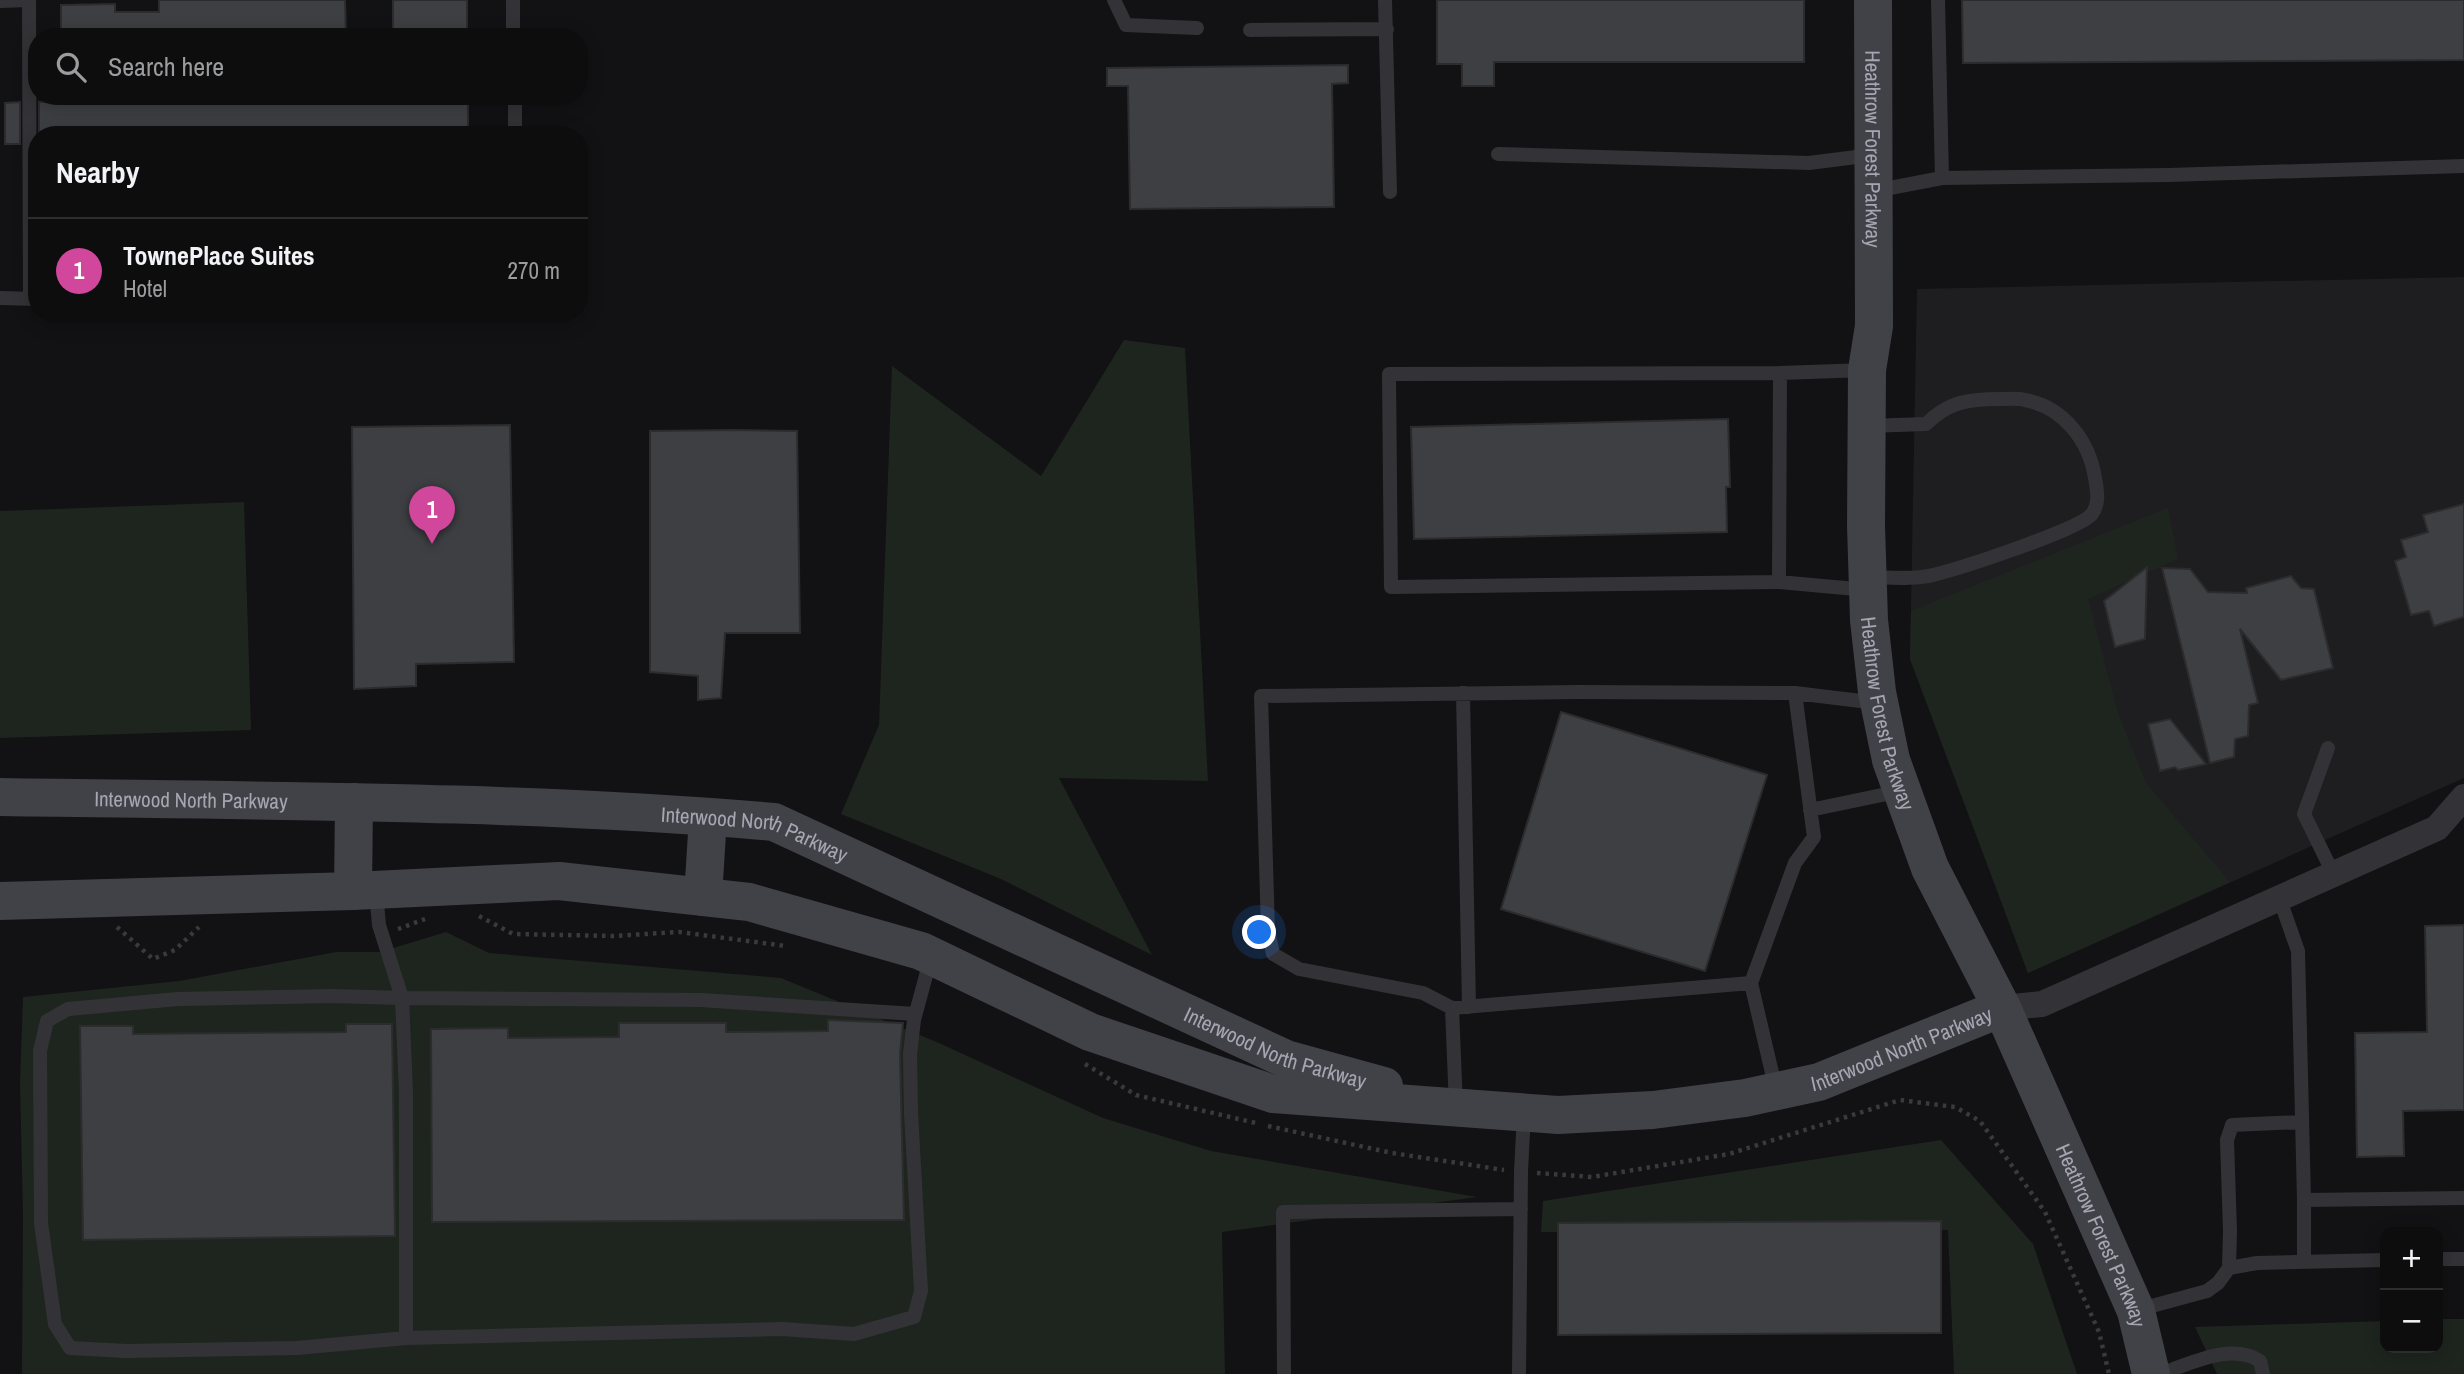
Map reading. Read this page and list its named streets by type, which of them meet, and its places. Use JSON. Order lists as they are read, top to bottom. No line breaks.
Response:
{"streets":{"street":["Heathrow Forest Parkway","Interwood North Parkway"]},"crossings":[["Heathrow Forest Parkway","Interwood North Parkway"]],"page":{"search":"Search here","heading":"Nearby","list":[{"mark":"1","name":"TownePlace Suites","note":"Hotel","value":"270 m"}],"pins":"1","map_buttons":["+","−"]}}
